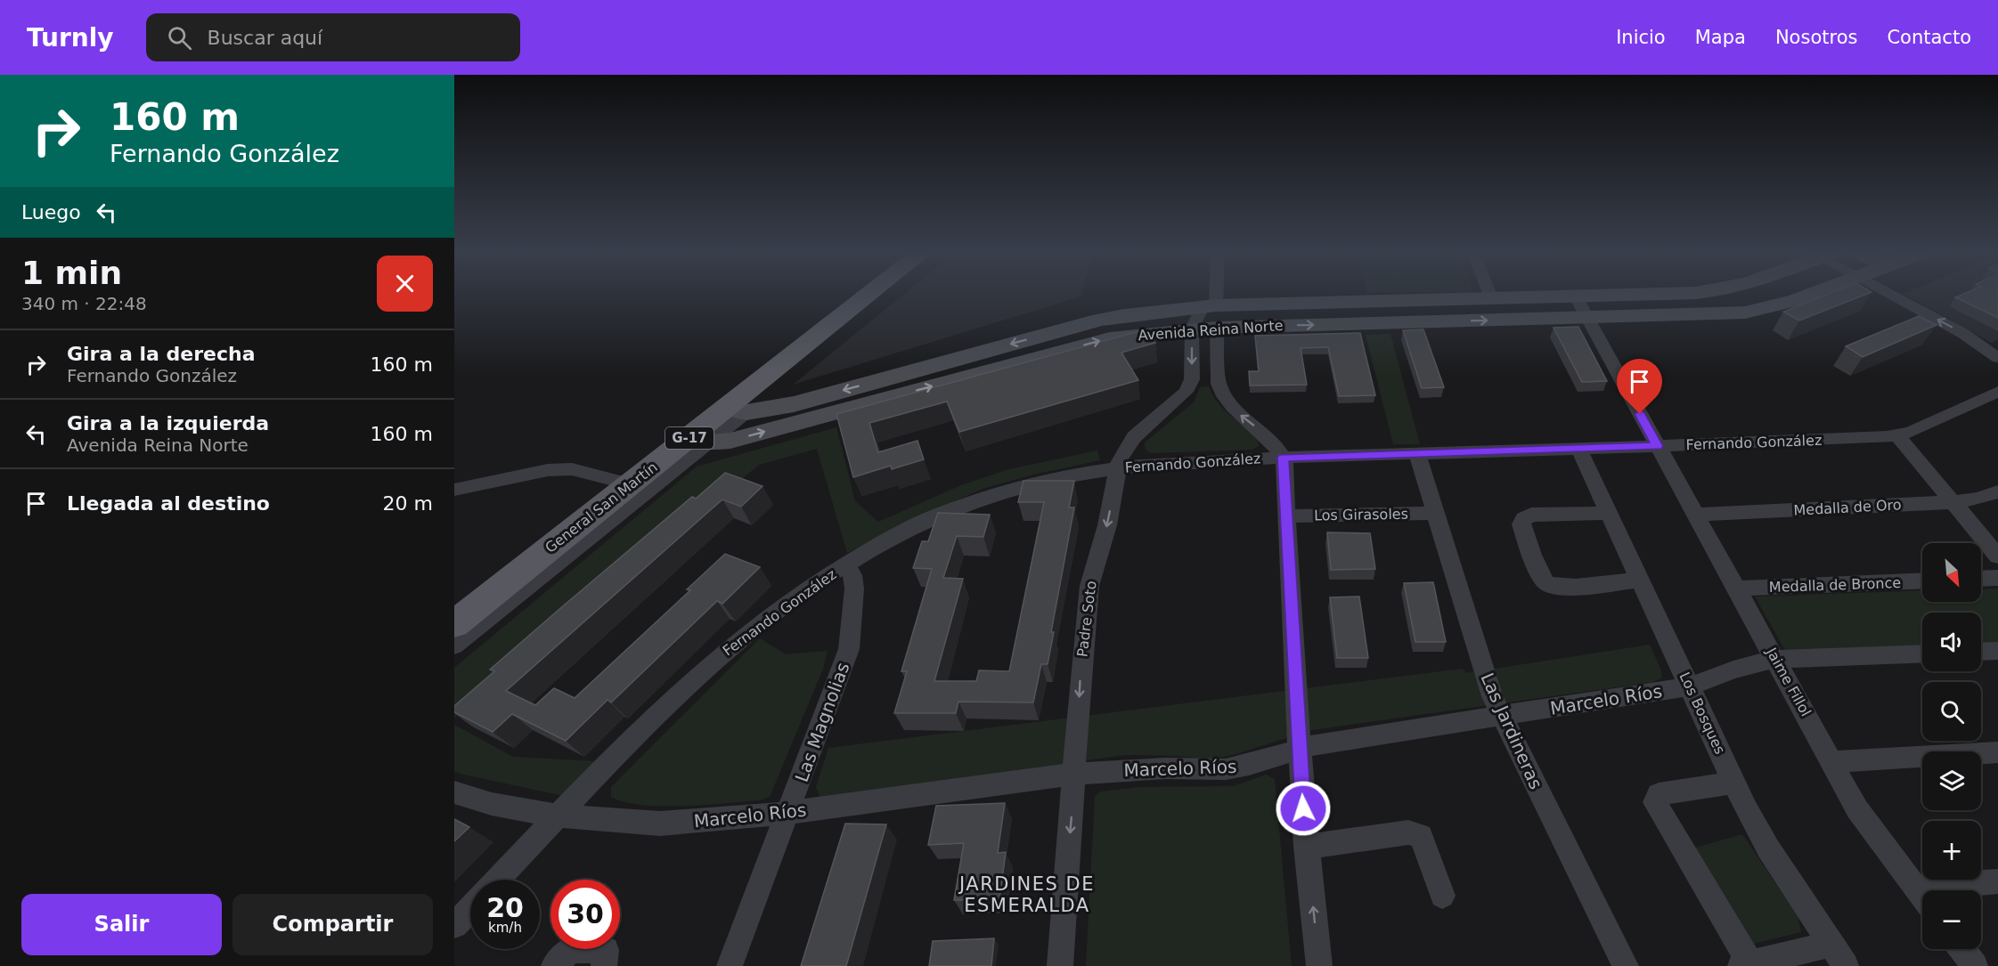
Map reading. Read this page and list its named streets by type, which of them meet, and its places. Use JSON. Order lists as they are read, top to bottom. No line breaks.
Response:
{"streets":{"main road":["G-17","General San Martín"],"street":["Avenida Reina Norte","Fernando González","Medalla de Oro","Los Girasoles","Medalla de Bronce","Padre Soto","Jaime Fillol","Marcelo Ríos","Los Bosques","Las Magnolias","Las Jardineras"]},"crossings":[["Avenida Reina Norte","General San Martín"],["Avenida Reina Norte","Padre Soto"],["Fernando González","Padre Soto"],["Fernando González","Jaime Fillol"],["Fernando González","Marcelo Ríos"],["Fernando González","Los Bosques"],["Fernando González","Las Magnolias"],["Fernando González","Las Jardineras"],["Medalla de Oro","Jaime Fillol"],["Los Girasoles","Las Jardineras"],["Medalla de Bronce","Jaime Fillol"],["Padre Soto","Marcelo Ríos"],["Jaime Fillol","Marcelo Ríos"],["Marcelo Ríos","Los Bosques"],["Marcelo Ríos","Las Magnolias"],["Marcelo Ríos","Las Jardineras"]],"one_way":["Padre Soto"],"districts":["JARDINES DE ESMERALDA"],"north":"bottom right","page":{"header":"Turnly","search":"Buscar aquí","nav":["Inicio","Mapa","Nosotros","Contacto"],"turn":["160 m","Fernando González"],"then":"Luego","heading":["1 min","340 m · 22:48"],"list":[{"name":"Gira a la derecha","note":"Fernando González","value":"160 m"},{"name":"Gira a la izquierda","note":"Avenida Reina Norte","value":"160 m"},{"name":"Llegada al destino","value":"20 m"}],"map_buttons":["+","−"],"speed":"20 km/h","limit":"30","buttons":["Salir","Compartir"]}}
